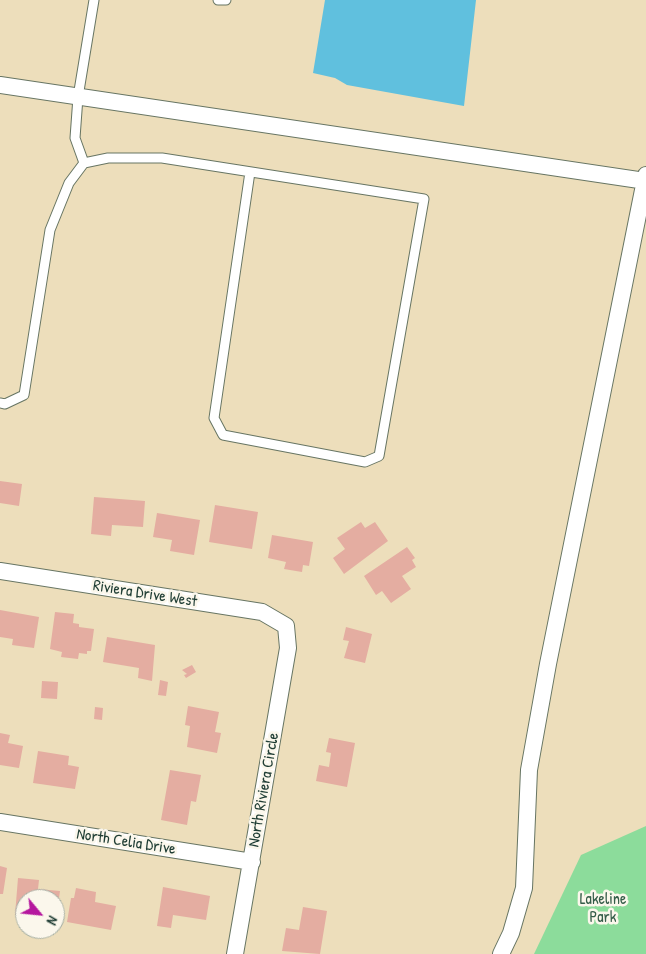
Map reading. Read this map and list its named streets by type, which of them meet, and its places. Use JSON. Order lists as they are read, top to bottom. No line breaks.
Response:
{"streets":{"street":["Riviera Drive West","North Riviera Circle","North Celia Drive"]},"crossings":[["Riviera Drive West","North Riviera Circle"],["North Riviera Circle","North Celia Drive"]],"parks":["Lakeline Park"],"north":"bottom right"}
